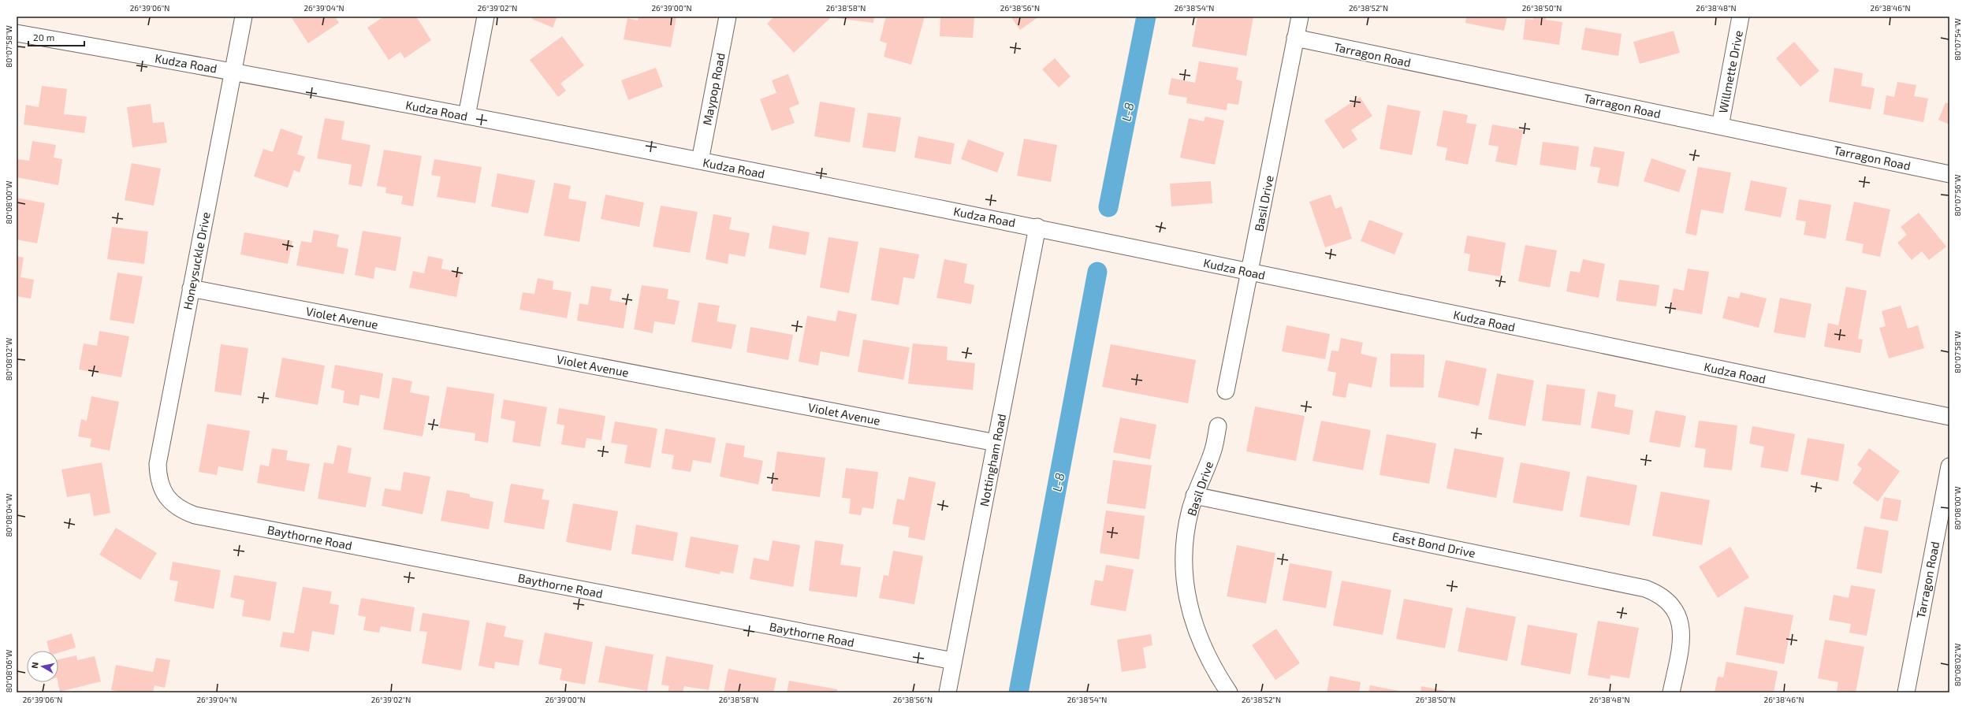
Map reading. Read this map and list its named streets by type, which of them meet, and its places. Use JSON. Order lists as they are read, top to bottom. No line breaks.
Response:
{"streets":{"street":["Tarragon Road","Kudza Road","Willmette Drive","Maypop Road","Basil Drive","Honeysuckle Drive","Violet Avenue","Nottingham Road","Baythorne Road","East Bond Drive"]},"crossings":[["Tarragon Road","Willmette Drive"],["Tarragon Road","Basil Drive"],["Kudza Road","Maypop Road"],["Kudza Road","Basil Drive"],["Kudza Road","Honeysuckle Drive"],["Kudza Road","Nottingham Road"],["Basil Drive","East Bond Drive"],["Honeysuckle Drive","Violet Avenue"],["Honeysuckle Drive","Baythorne Road"],["Violet Avenue","Nottingham Road"],["Nottingham Road","Baythorne Road"]],"water":["L-8"],"scale_bar":"20 m","north":"left","coordinates":["26°39'06\"N","26°39'04\"N","26°39'02\"N","26°39'00\"N","26°38'58\"N","26°38'56\"N","26°38'54\"N","26°38'52\"N","26°38'50\"N","26°38'48\"N","26°38'46\"N","80°07'54\"W","80°07'58\"W","80°07'56\"W","80°08'00\"W","80°08'02\"W","80°08'04\"W","80°08'06\"W"]}
